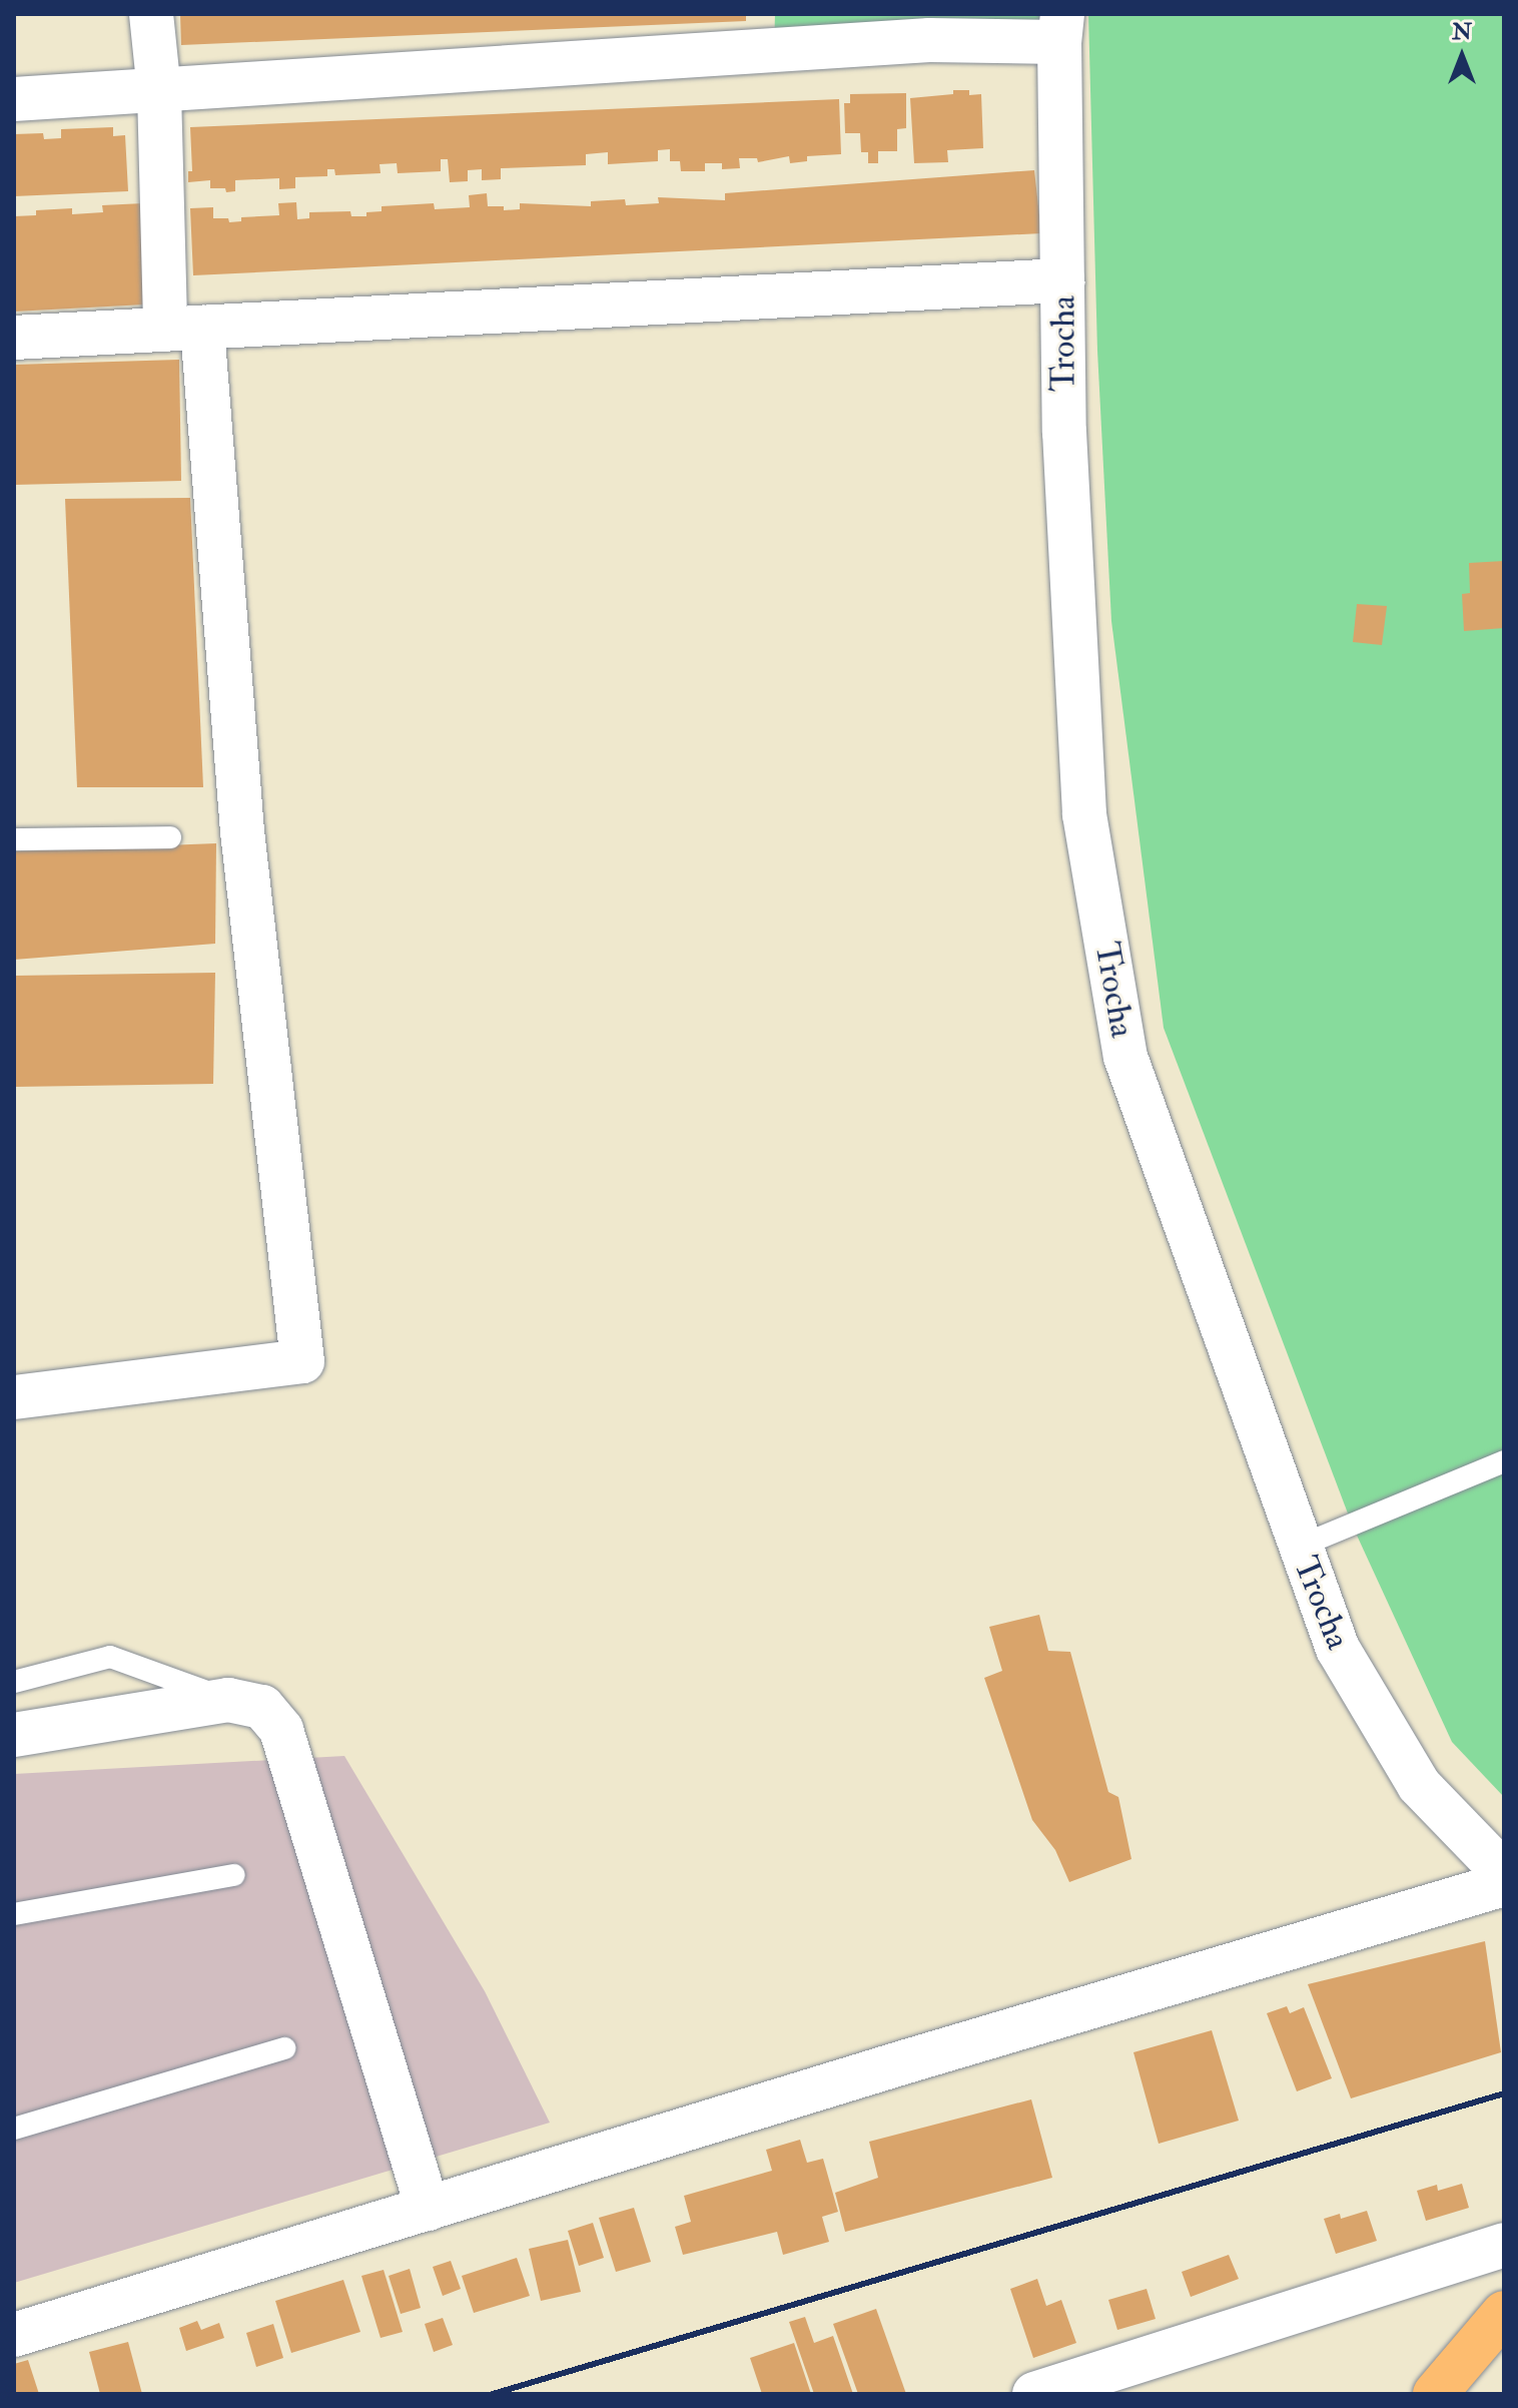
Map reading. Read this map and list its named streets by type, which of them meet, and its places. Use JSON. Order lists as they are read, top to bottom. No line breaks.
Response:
{"streets":{"street":["Trocha"]},"north":"top"}
